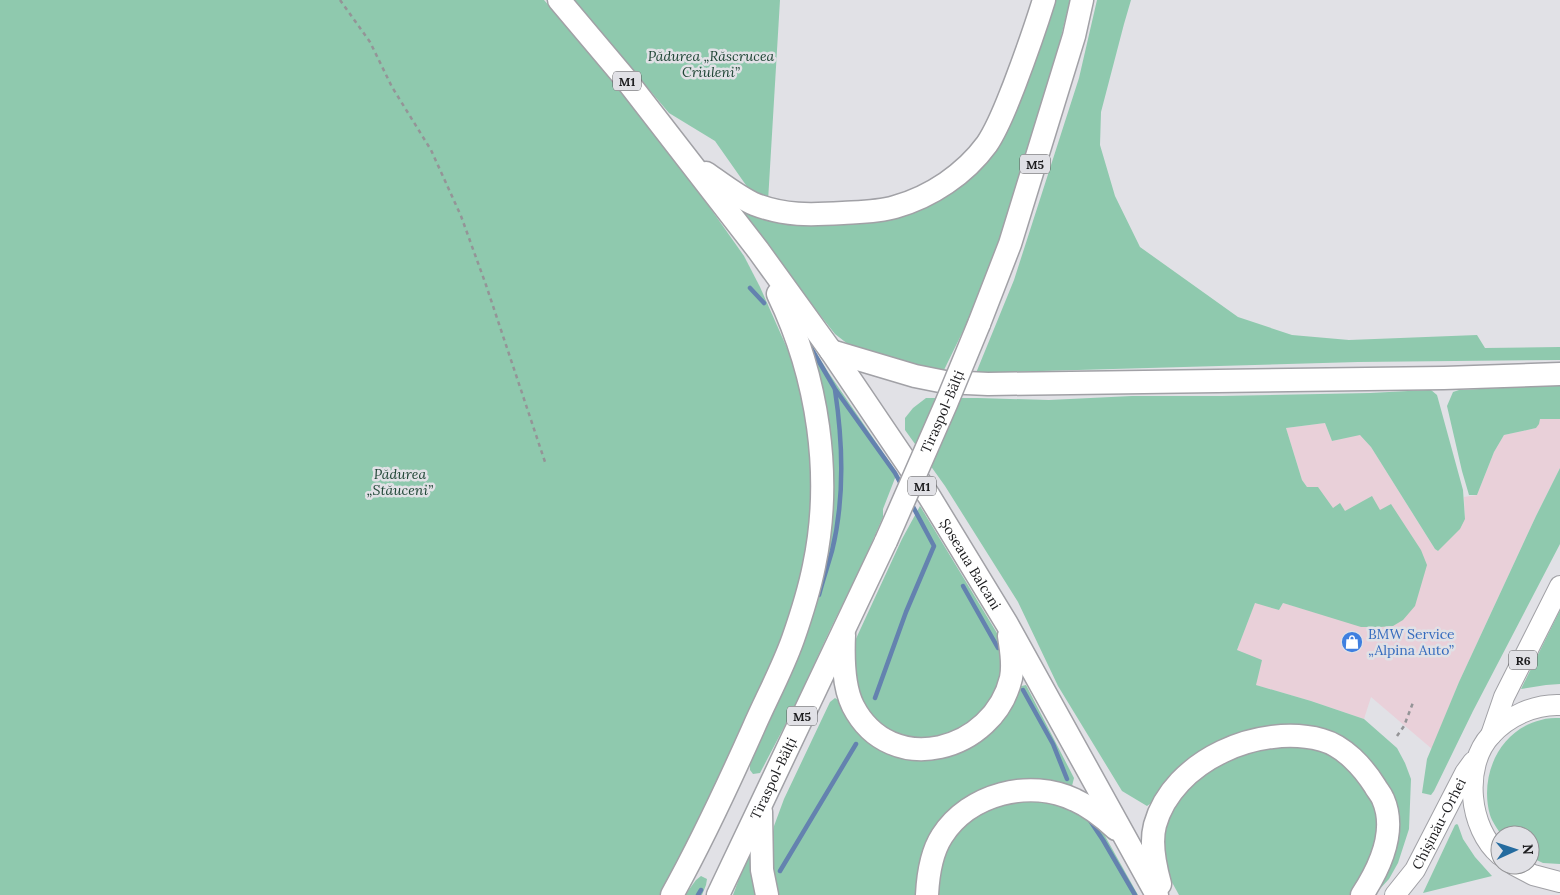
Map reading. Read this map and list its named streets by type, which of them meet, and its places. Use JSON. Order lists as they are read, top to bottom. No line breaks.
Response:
{"streets":{"highway":["M1","M5","Tiraspol-Bălți","Șoseaua Balcani"],"main road":["R6","Chișinău-Orhei"]},"crossings":[["M1","Șoseaua Balcani"],["M5","Tiraspol-Bălți"],["R6","Chișinău-Orhei"]],"parks":["Pădurea „Răscrucea Criuleni”","Pădurea „Stăuceni”"],"places":{"shop":["BMW Service „Alpina Auto”"]},"north":"right"}
